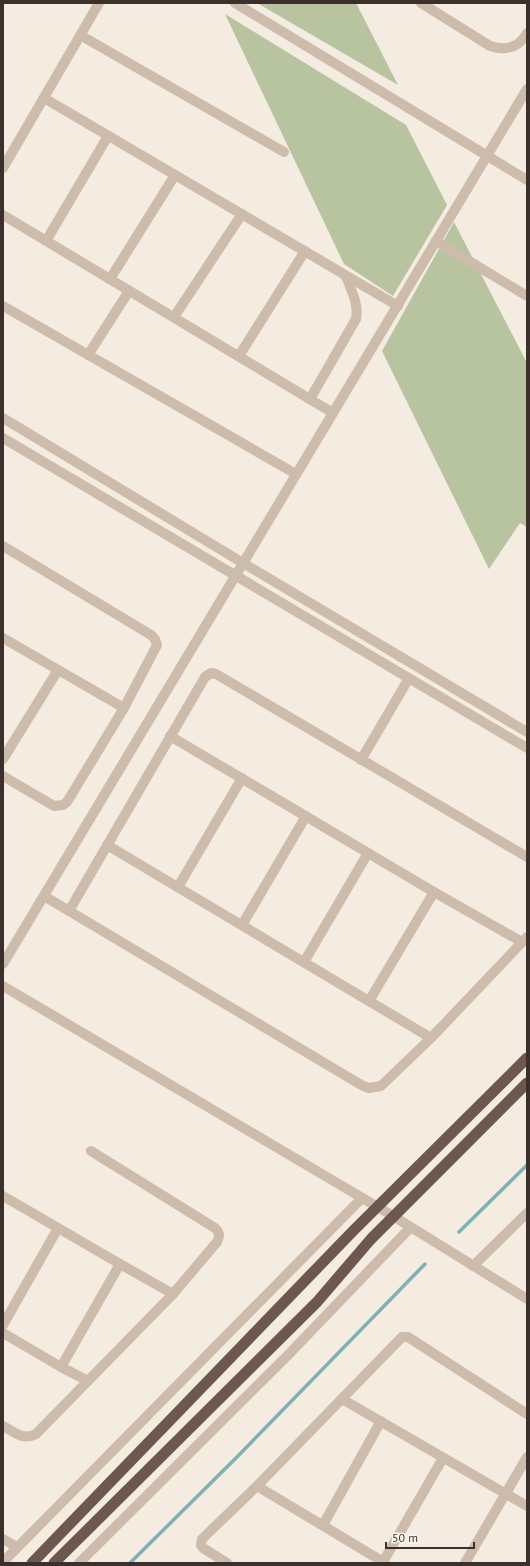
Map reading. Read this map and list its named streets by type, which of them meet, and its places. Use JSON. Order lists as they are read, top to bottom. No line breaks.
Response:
{"scale_bar":"50 m"}
